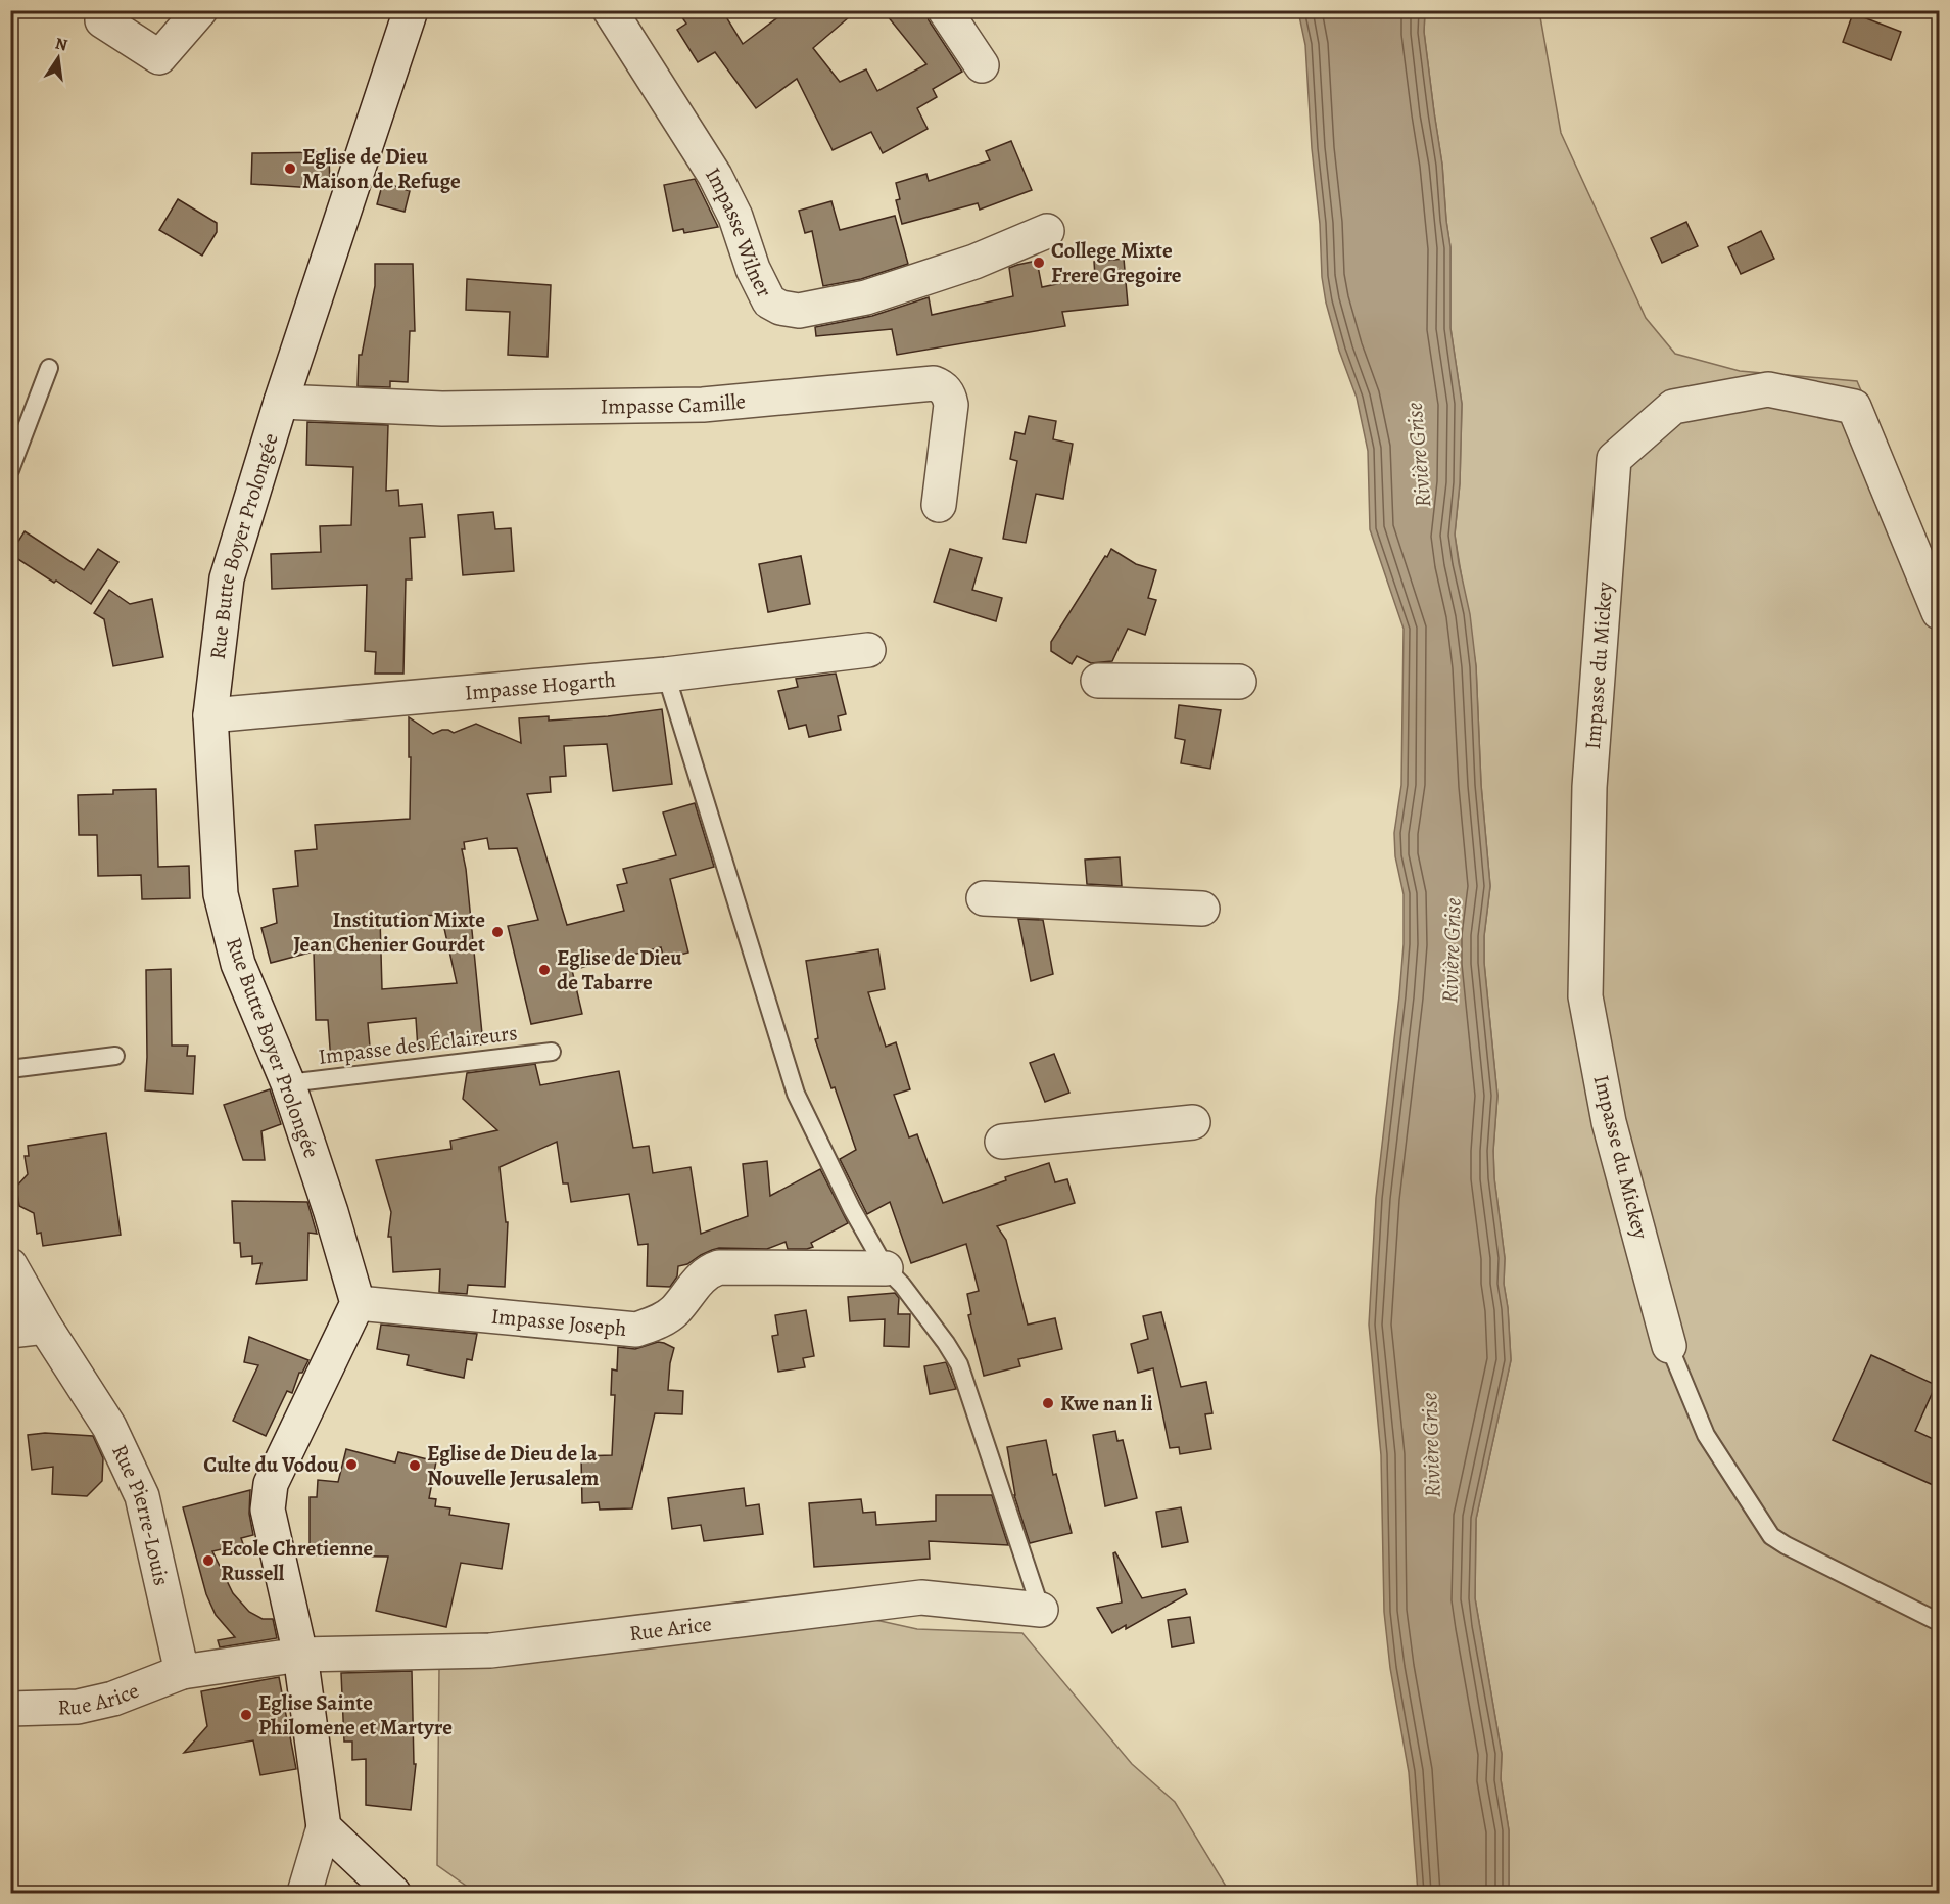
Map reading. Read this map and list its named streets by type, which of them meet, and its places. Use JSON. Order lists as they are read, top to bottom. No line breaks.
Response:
{"streets":{"street":["Impasse Wilner","Impasse Camille","Rue Butte Boyer Prolongée","Impasse du Mickey","Impasse Hogarth","Impasse Joseph","Rue Pierre-Louis","Rue Arice"],"lane":["Impasse des Éclaireurs"]},"crossings":[["Impasse Camille","Rue Butte Boyer Prolongée"],["Rue Butte Boyer Prolongée","Impasse Hogarth"],["Rue Butte Boyer Prolongée","Impasse des Éclaireurs"],["Rue Butte Boyer Prolongée","Impasse Joseph"],["Rue Pierre-Louis","Rue Arice"]],"water":["Rivière Grise"],"places":["Eglise de Dieu Maison de Refuge","College Mixte Frere Gregoire","Institution Mixte Jean Chenier Gourdet","Eglise de Dieu de Tabarre","Kwe nan li","Culte du Vodou","Eglise de Dieu de la Nouvelle Jerusalem","Ecole Chretienne Russell","Eglise Sainte Philomene et Martyre"],"north":"top"}
